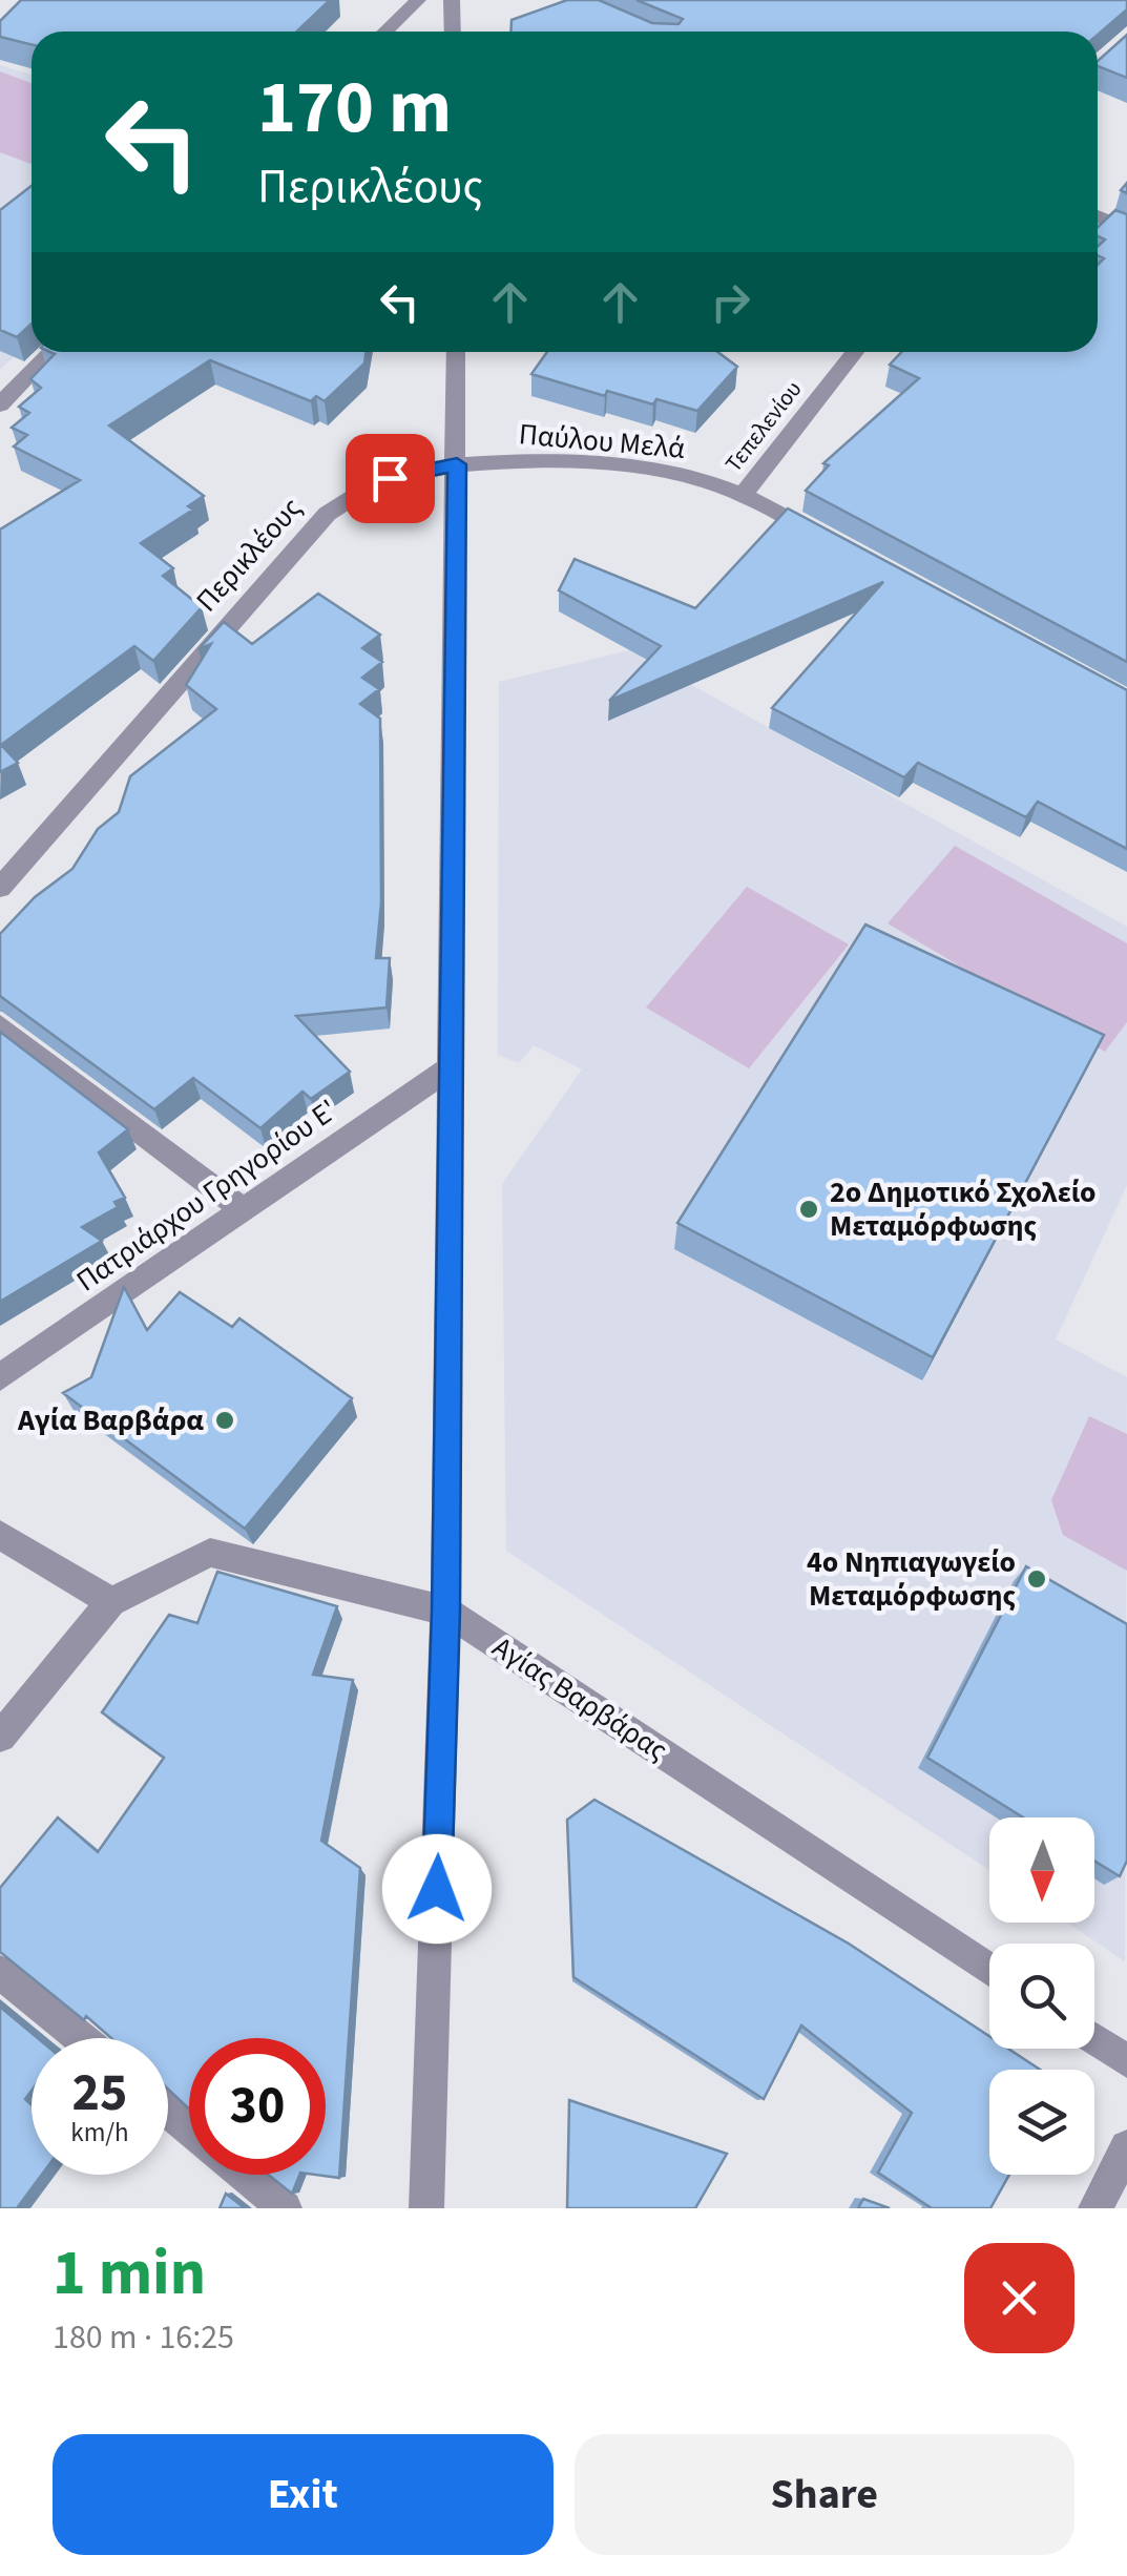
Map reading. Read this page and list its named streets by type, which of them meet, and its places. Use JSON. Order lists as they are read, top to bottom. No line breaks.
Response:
{"streets":{"street":["Τεπελενίου","Παύλου Μελά","Περικλέους","Πατριάρχου Γρηγορίου Ε'","Αγίας Βαρβάρας"]},"crossings":[["Τεπελενίου","Παύλου Μελά"],["Παύλου Μελά","Περικλέους"]],"places":["2ο Δημοτικό Σχολείο Μεταμόρφωσης","Αγία Βαρβάρα","4ο Νηπιαγωγείο Μεταμόρφωσης"],"north":"bottom","page":{"turn":["170 m","Περικλέους"],"speed":"25 km/h","limit":"30","heading":["1 min","180 m · 16:25"],"buttons":["Exit","Share"]}}
